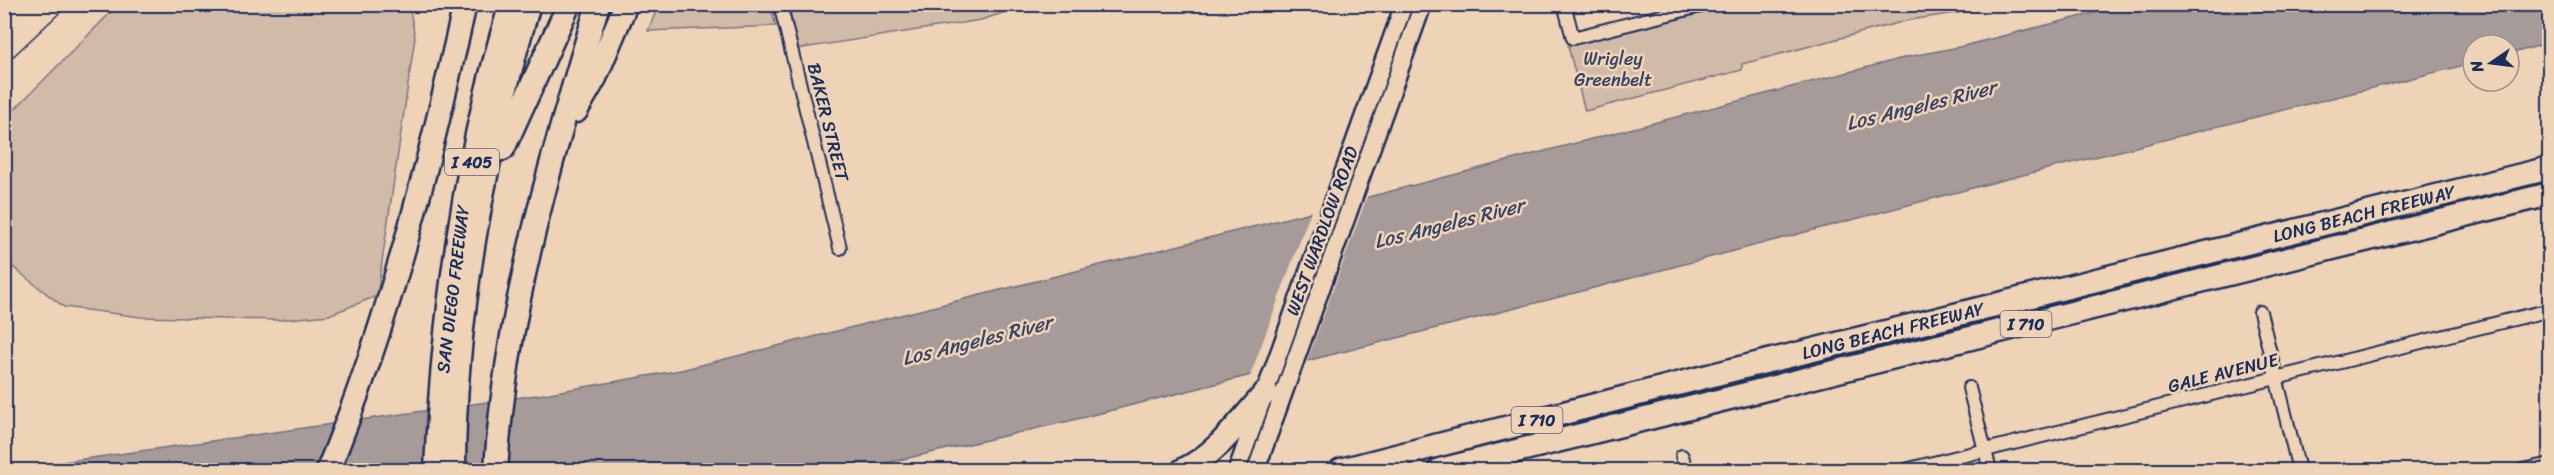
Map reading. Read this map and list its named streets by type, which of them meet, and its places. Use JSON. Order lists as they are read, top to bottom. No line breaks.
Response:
{"streets":{"highway":["I 405","LONG BEACH FREEWAY","SAN DIEGO FREEWAY","I 710"],"main road":["WEST WARDLOW ROAD"],"street":["BAKER STREET","GALE AVENUE"]},"water":["Los Angeles River"],"parks":["Wrigley Greenbelt"],"north":"left"}
